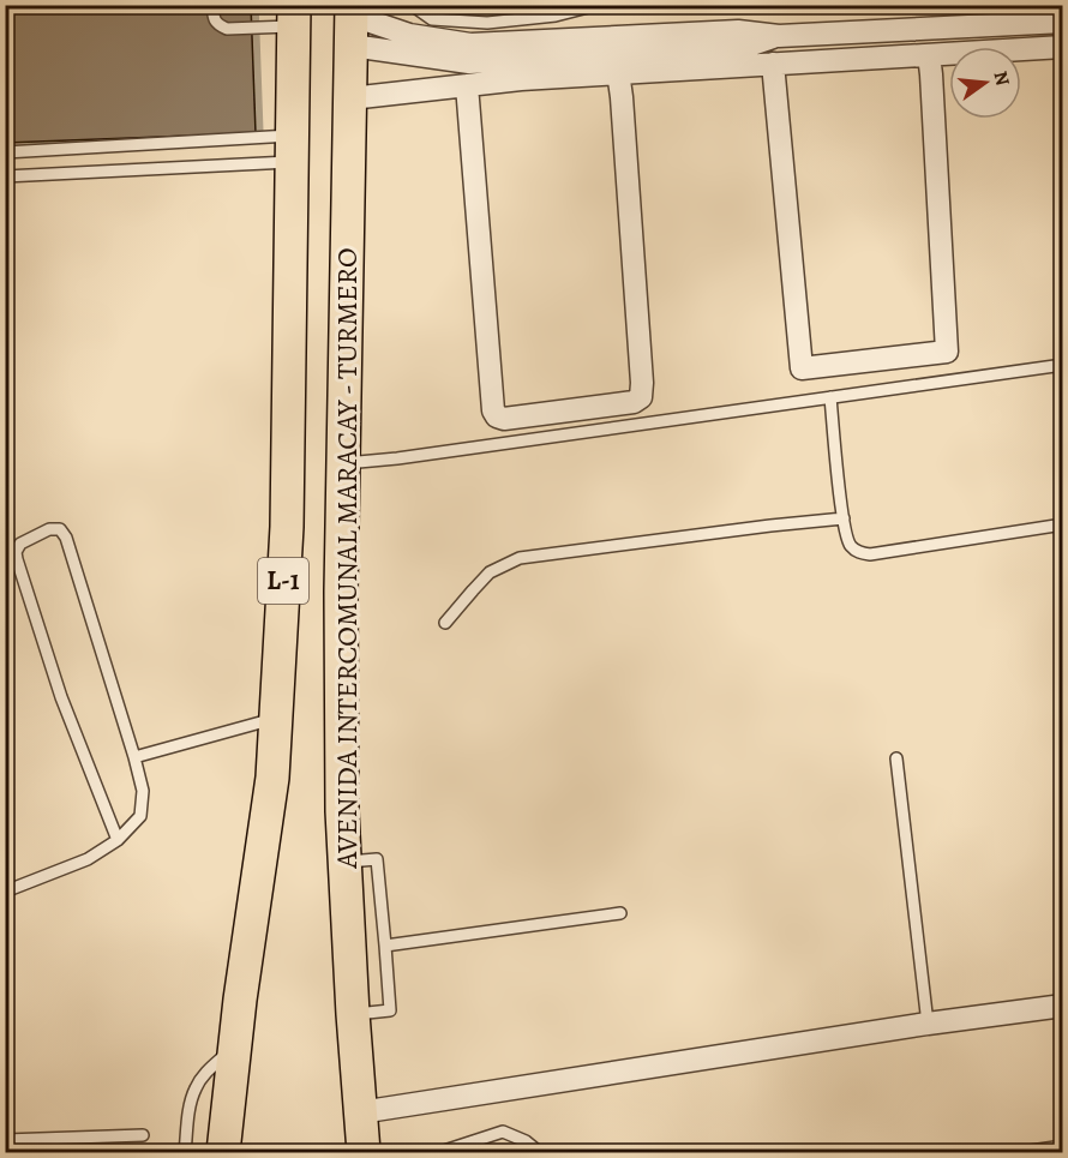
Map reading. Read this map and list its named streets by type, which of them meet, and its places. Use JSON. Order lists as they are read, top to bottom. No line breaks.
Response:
{"streets":{"main road":["AVENIDA INTERCOMUNAL MARACAY - TURMERO","L-1"]},"north":"right"}
